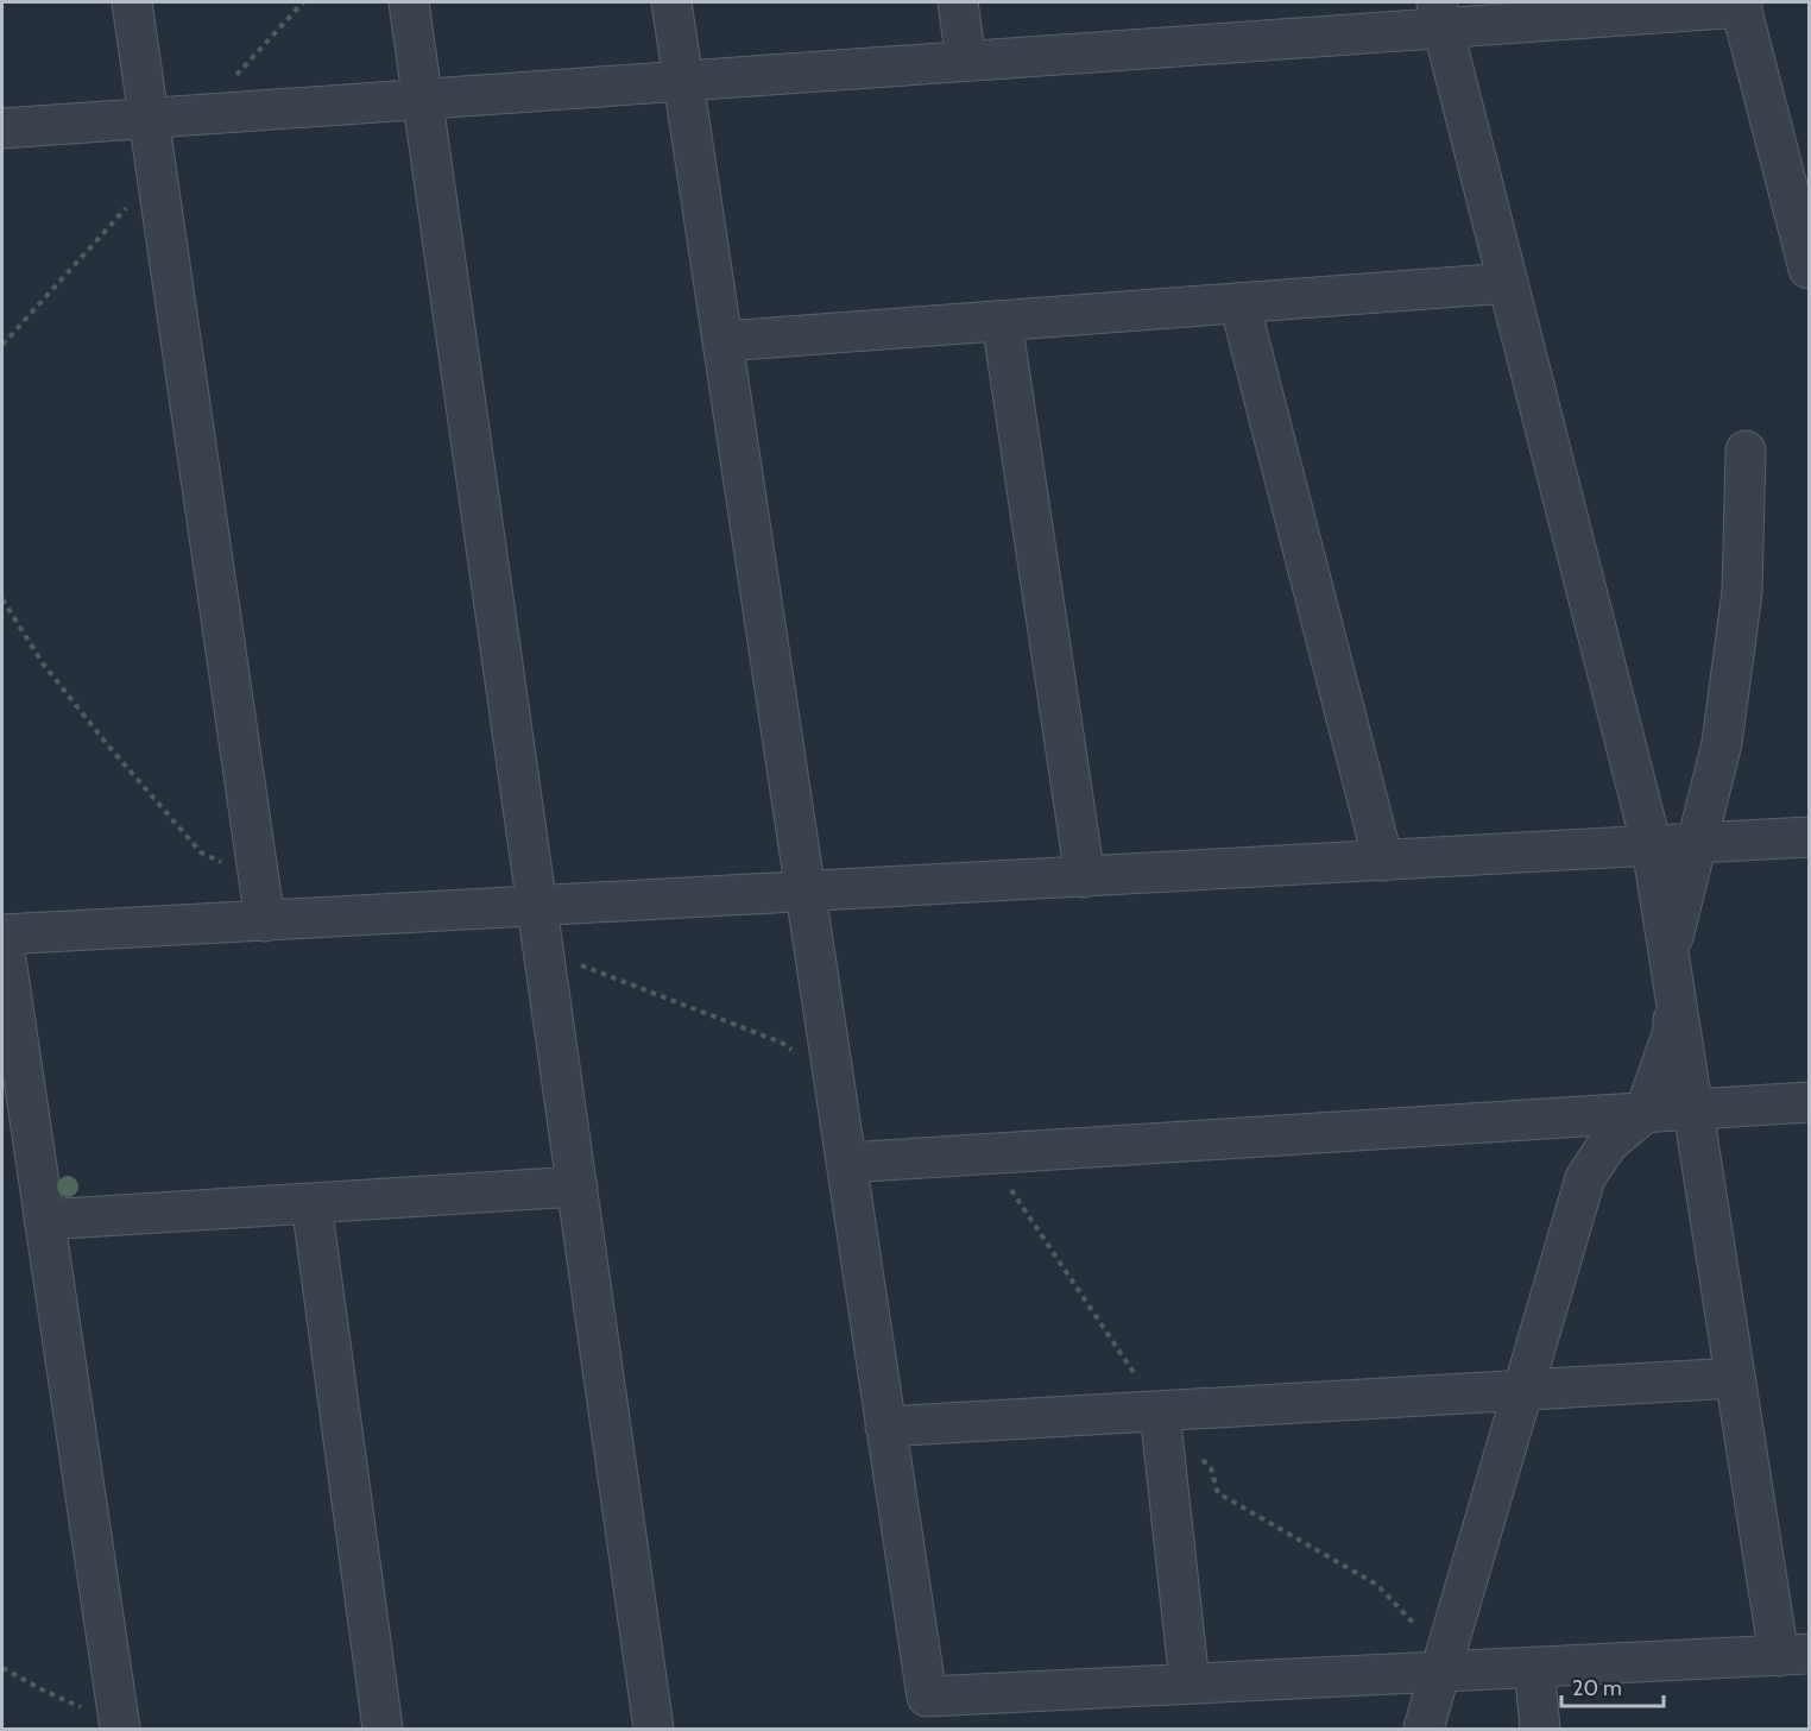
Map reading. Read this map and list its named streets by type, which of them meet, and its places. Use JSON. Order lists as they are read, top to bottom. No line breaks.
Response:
{"scale_bar":"20 m"}
